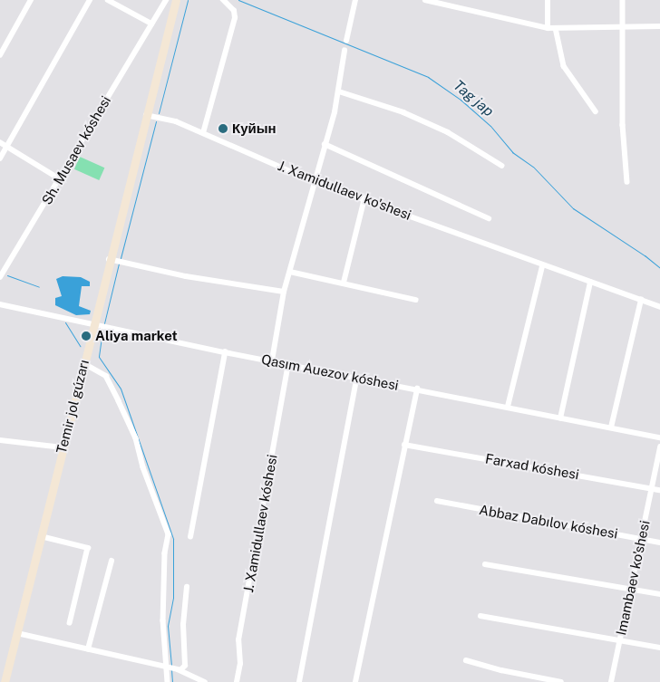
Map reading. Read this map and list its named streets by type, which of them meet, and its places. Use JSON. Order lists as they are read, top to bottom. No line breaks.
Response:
{"streets":{"street":["Sh. Musaev kóshesi","J. Xamidullaev ko'shesi","Qasım Auezov kóshesi","Temir jol gúzarı","Farxad kóshesi","Abbaz Dabılov kóshesi","J. Xamidullaev kóshesi","Imambaev ko'shesi"]},"crossings":[["J. Xamidullaev ko'shesi","Temir jol gúzarı"],["Qasım Auezov kóshesi","Temir jol gúzarı"],["Qasım Auezov kóshesi","J. Xamidullaev kóshesi"],["Farxad kóshesi","Imambaev ko'shesi"],["Abbaz Dabılov kóshesi","Imambaev ko'shesi"]],"water":["Tag jap"],"places":["Куйын","Aliya market"]}
